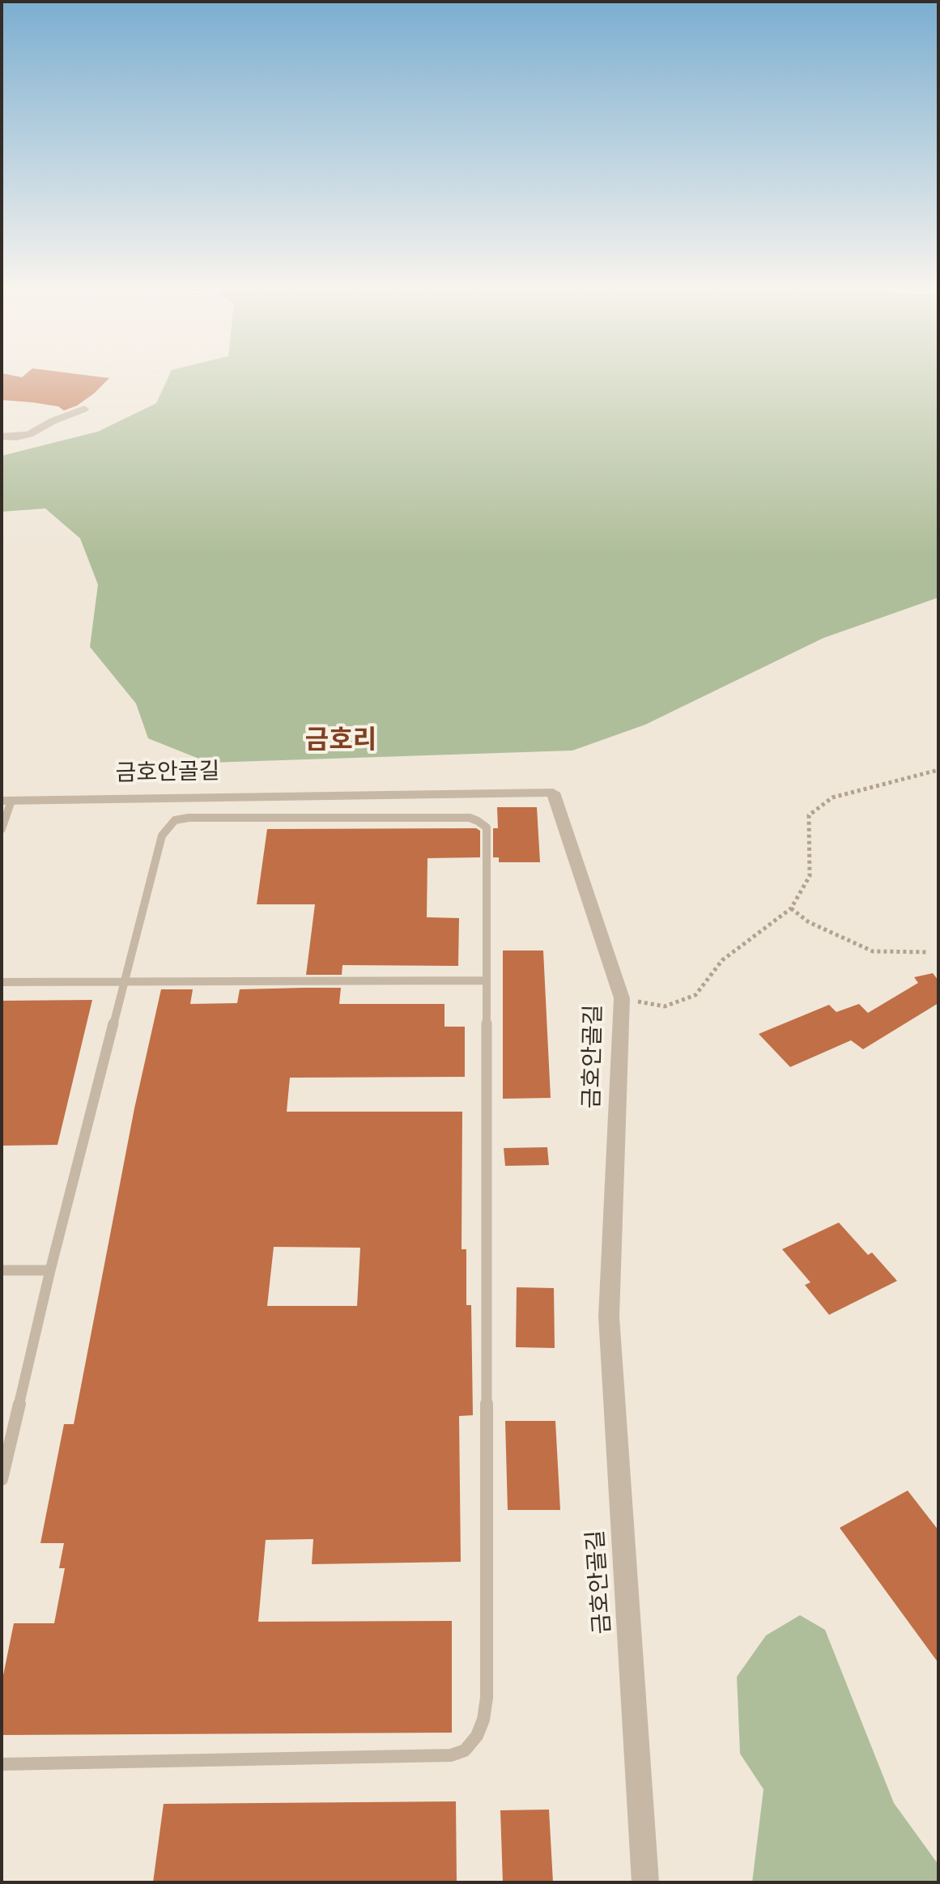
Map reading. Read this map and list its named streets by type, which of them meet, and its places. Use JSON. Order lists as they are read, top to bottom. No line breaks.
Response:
{"streets":{"street":["금호안골길"]},"districts":["금호리"]}
